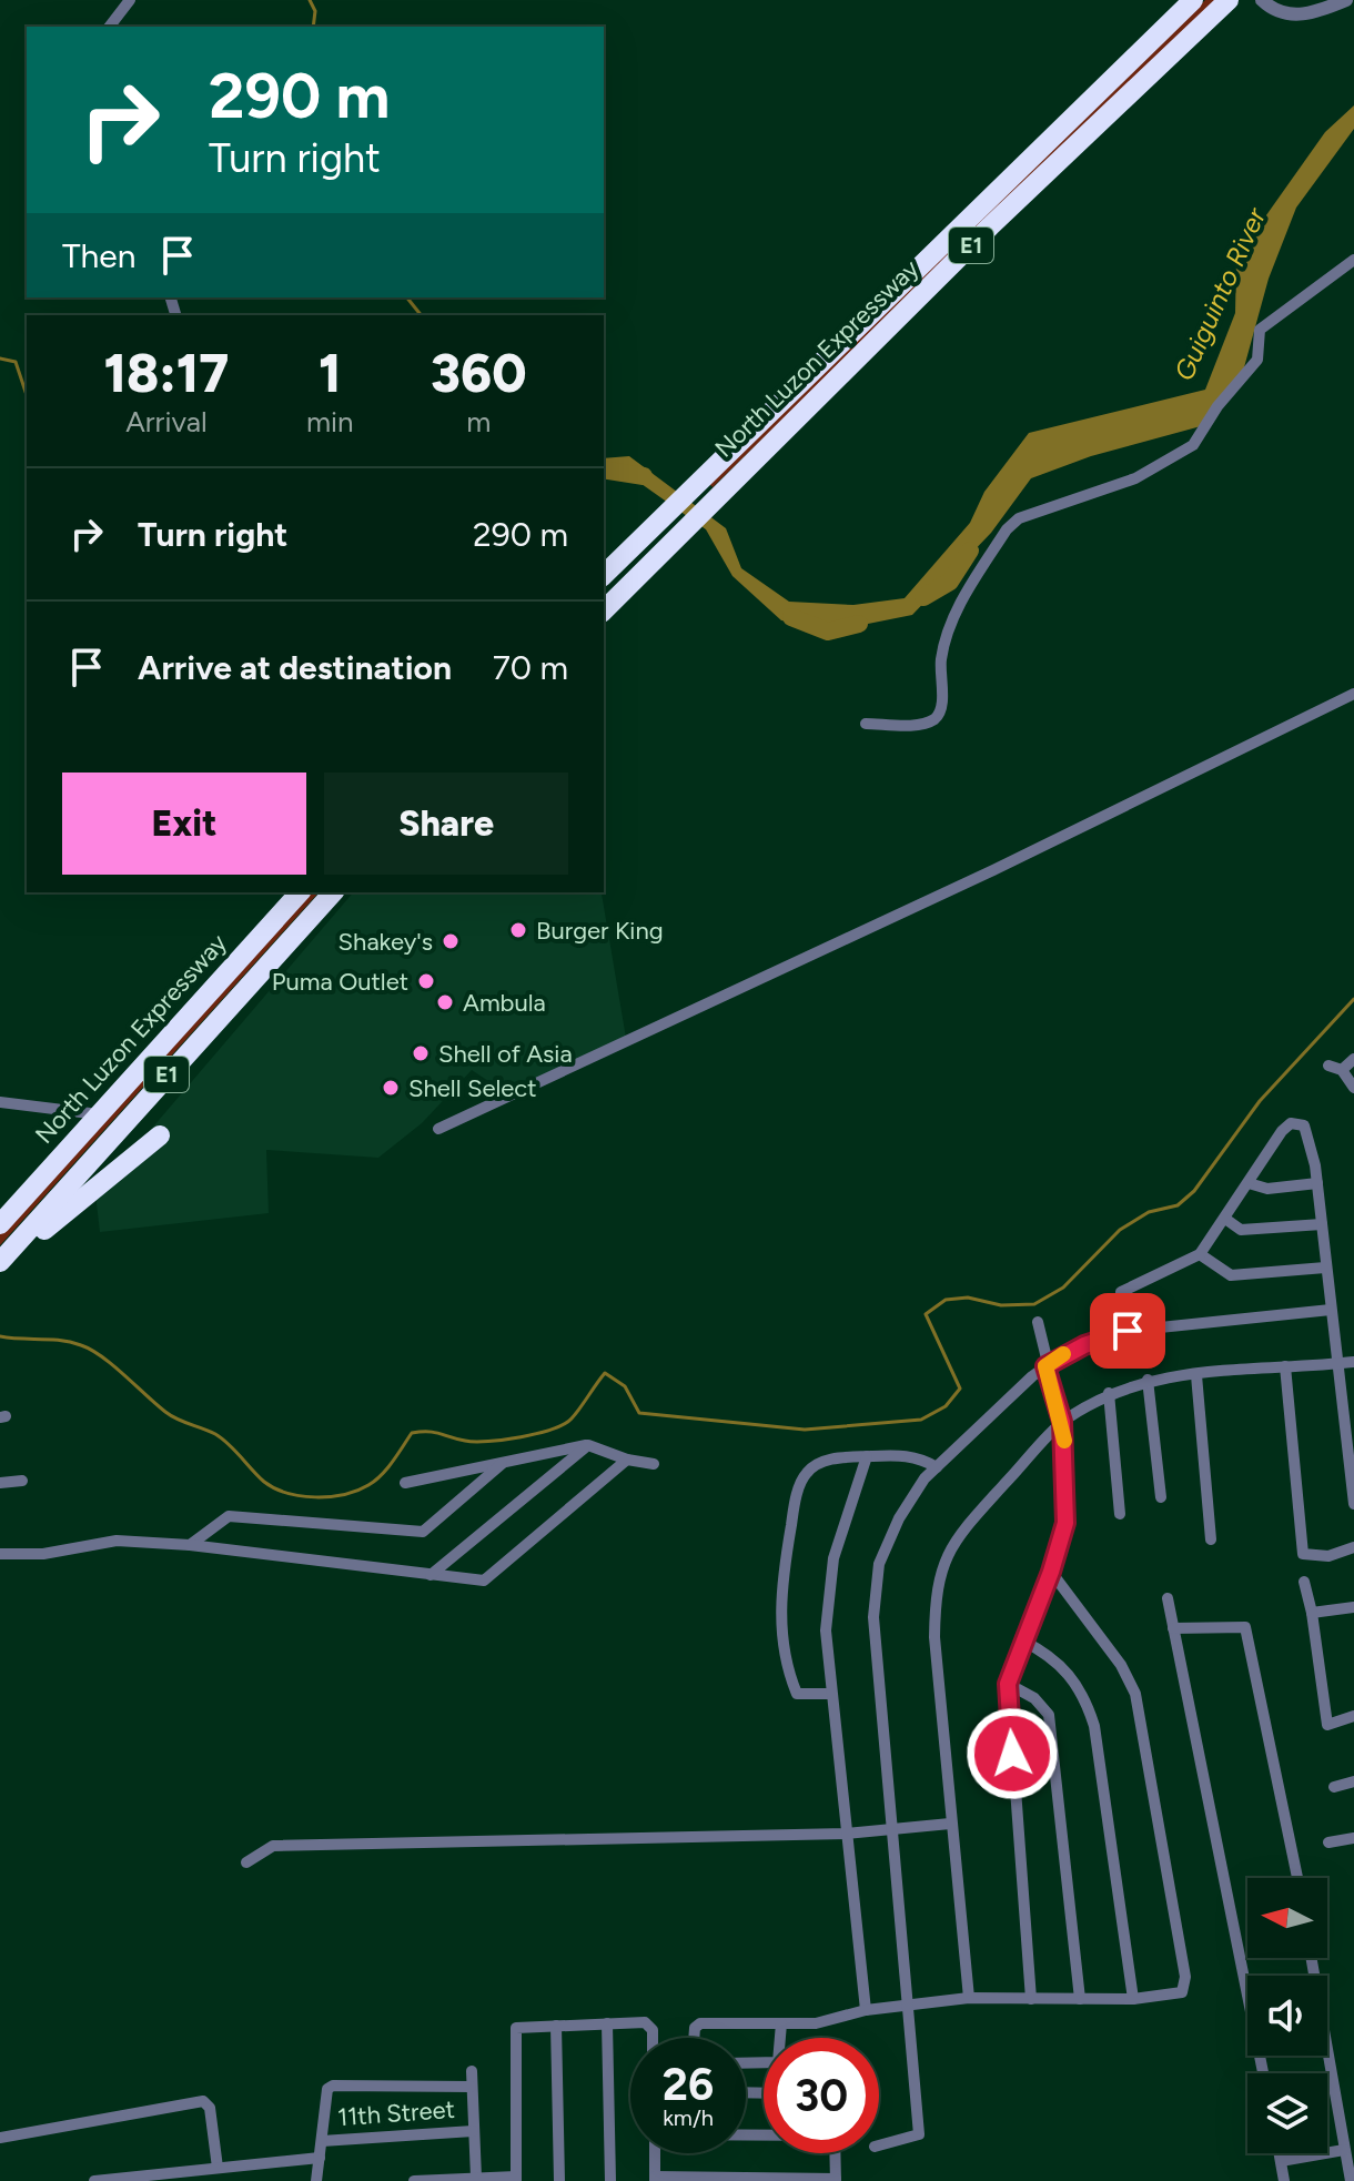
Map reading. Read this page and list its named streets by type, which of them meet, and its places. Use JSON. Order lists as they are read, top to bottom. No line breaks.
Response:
{"streets":{"highway":["E1","North Luzon Expressway"],"street":["11th Street"]},"water":["Guiguinto River"],"places":["Burger King","Shakey's","Puma Outlet","Ambula","Shell of Asia","Shell Select"],"north":"left","page":{"turn":["290 m","Turn right"],"then":"Then","eta":["18:17","Arrival","1","min","360","m"],"list":[{"name":"Turn right","value":"290 m"},{"name":"Arrive at destination","value":"70 m"}],"buttons":["Exit","Share"],"speed":"26 km/h","limit":"30"}}
